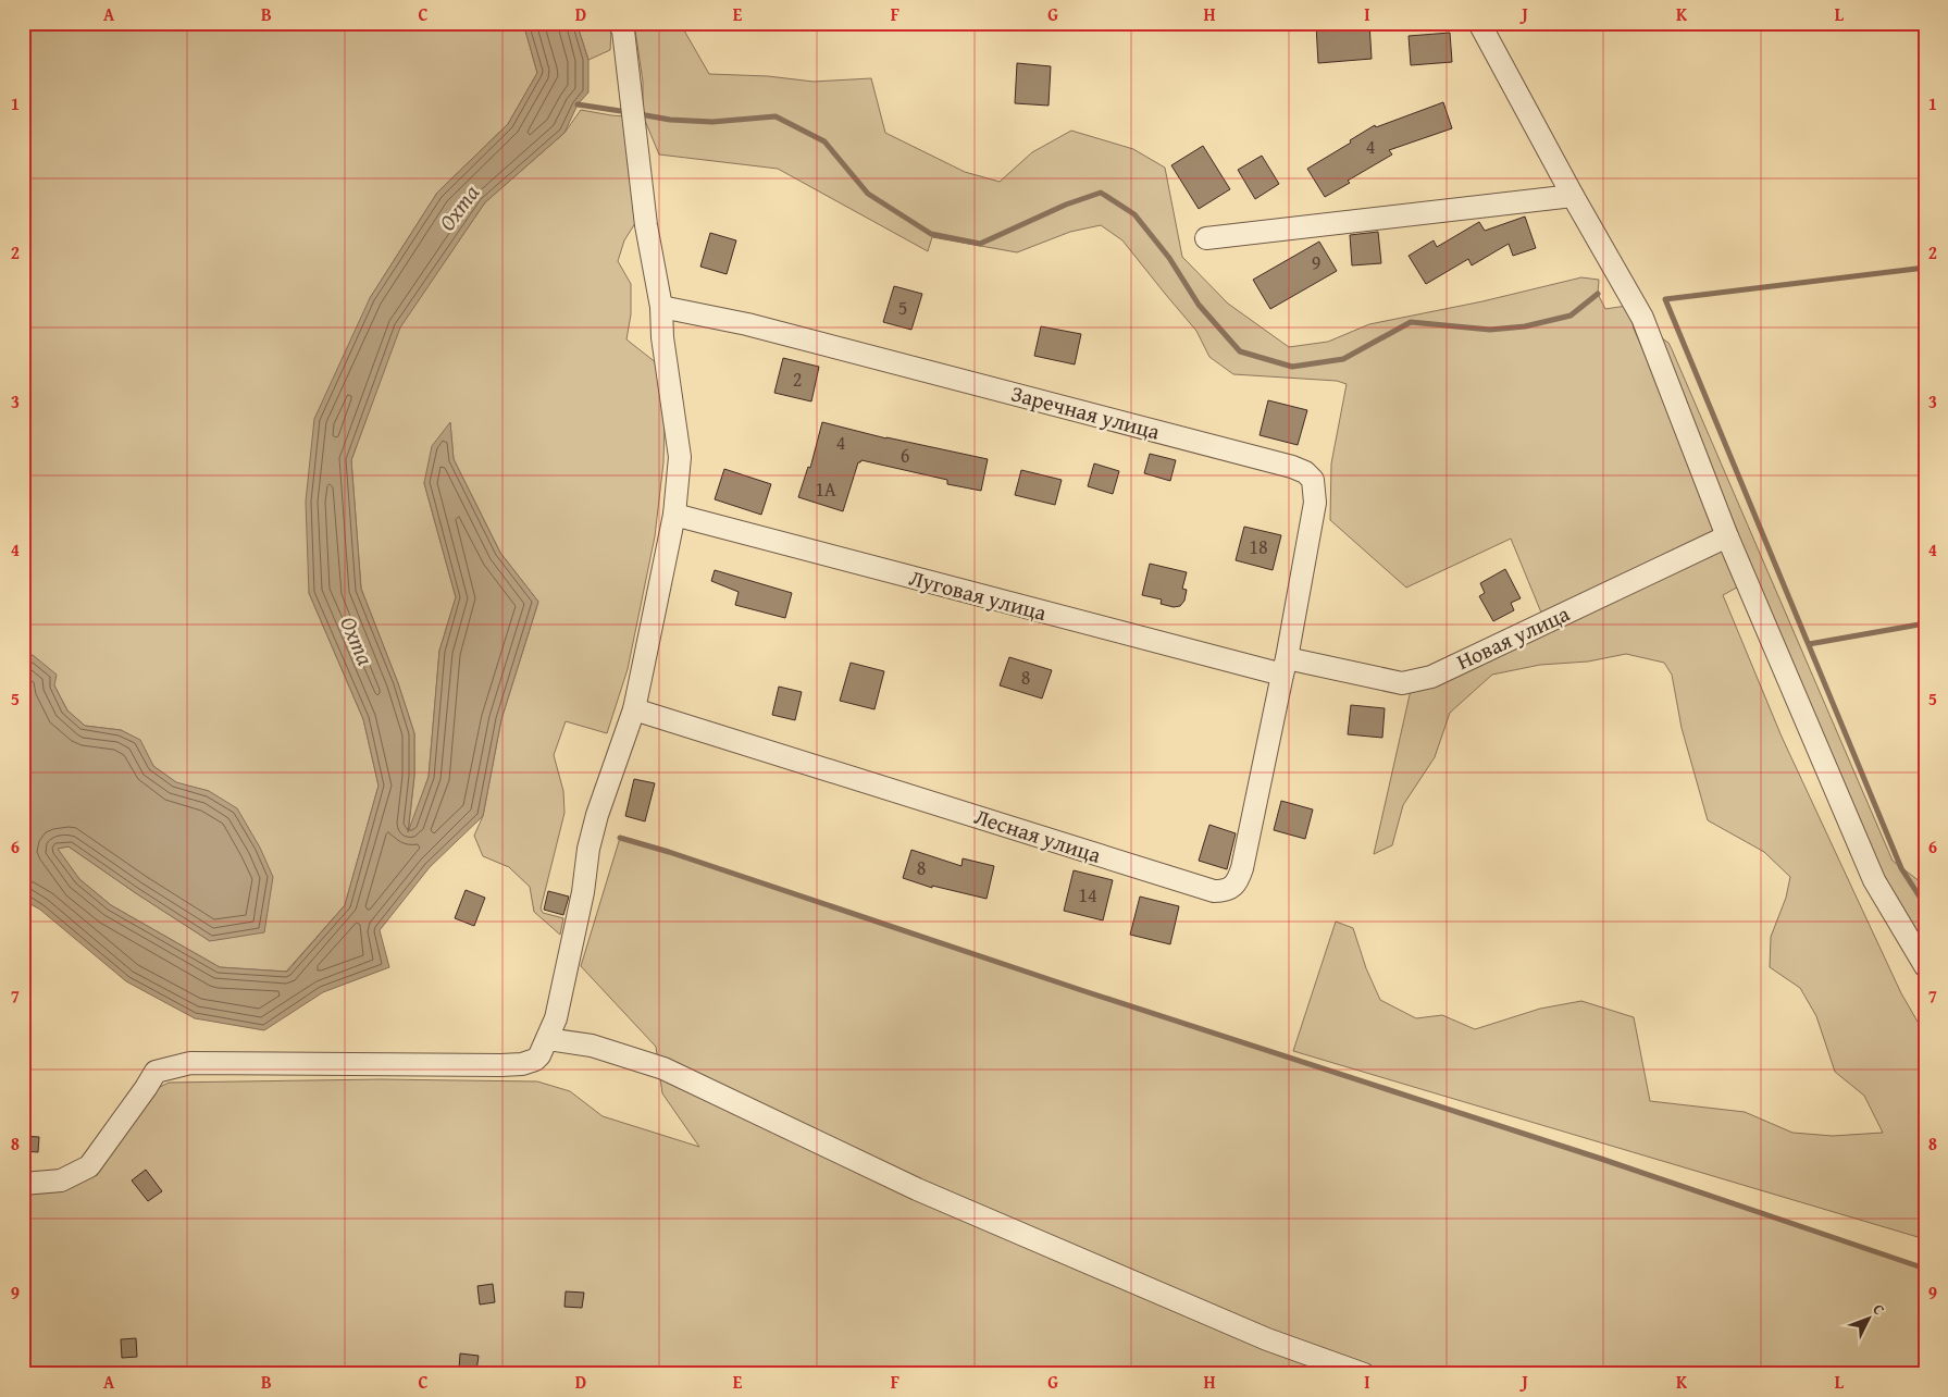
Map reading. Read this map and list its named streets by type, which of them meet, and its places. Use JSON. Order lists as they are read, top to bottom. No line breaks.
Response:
{"streets":{"street":["Заречная улица","Луговая улица","Новая улица","Лесная улица"]},"crossings":[["Заречная улица","Луговая улица"],["Заречная улица","Новая улица"],["Заречная улица","Лесная улица"],["Луговая улица","Новая улица"],["Луговая улица","Лесная улица"],["Новая улица","Лесная улица"]],"water":["Охта"],"house_numbers":["4","9","5","2","4","6","1А","18","8","8","14"],"north":"top right","grid":{"columns":["A","B","C","D","E","F","G","H","I","J","K","L"],"rows":["1","2","3","4","5","6","7","8","9"]}}
